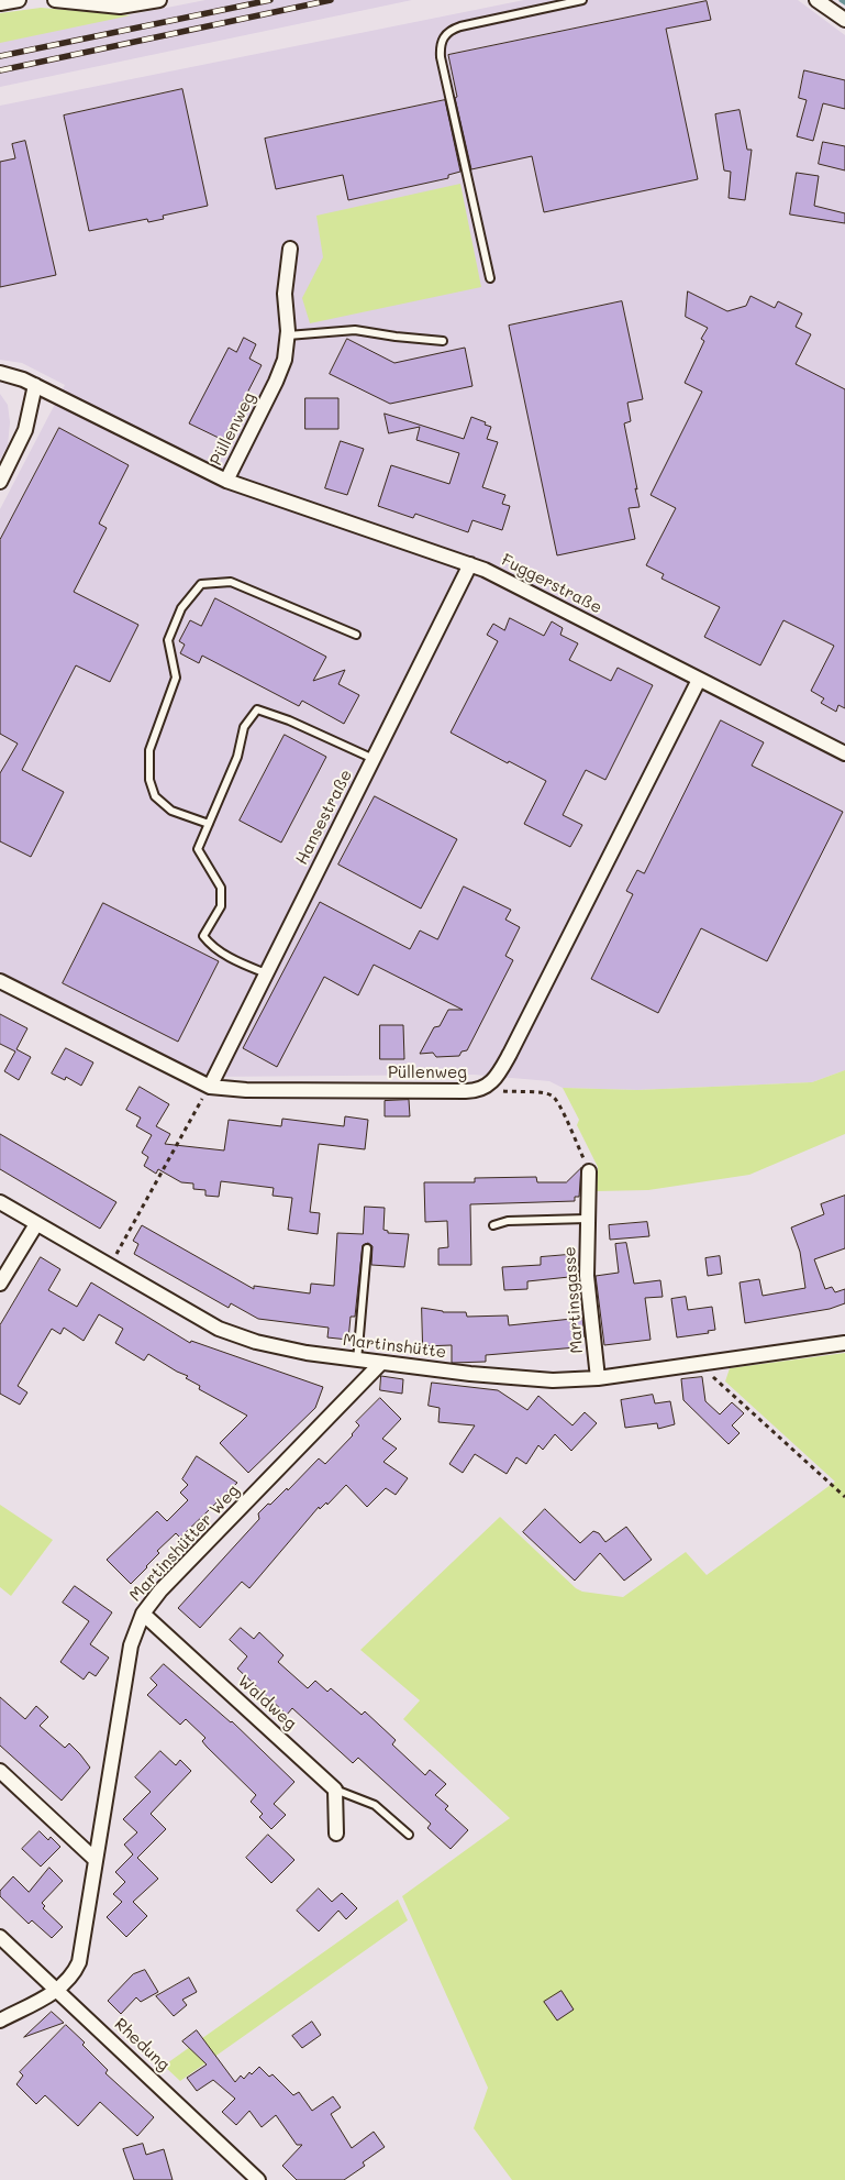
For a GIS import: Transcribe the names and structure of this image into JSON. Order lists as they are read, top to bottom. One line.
{"streets":{"street":["Püllenweg","Fuggerstraße","Hansestraße","Martinsgasse","Martinshütte","Martinshütter Weg","Waldweg","Rhedung"]},"crossings":[["Püllenweg","Fuggerstraße"],["Püllenweg","Hansestraße"],["Fuggerstraße","Hansestraße"],["Martinsgasse","Martinshütte"],["Martinshütte","Martinshütter Weg"],["Martinshütter Weg","Waldweg"],["Martinshütter Weg","Rhedung"]]}
